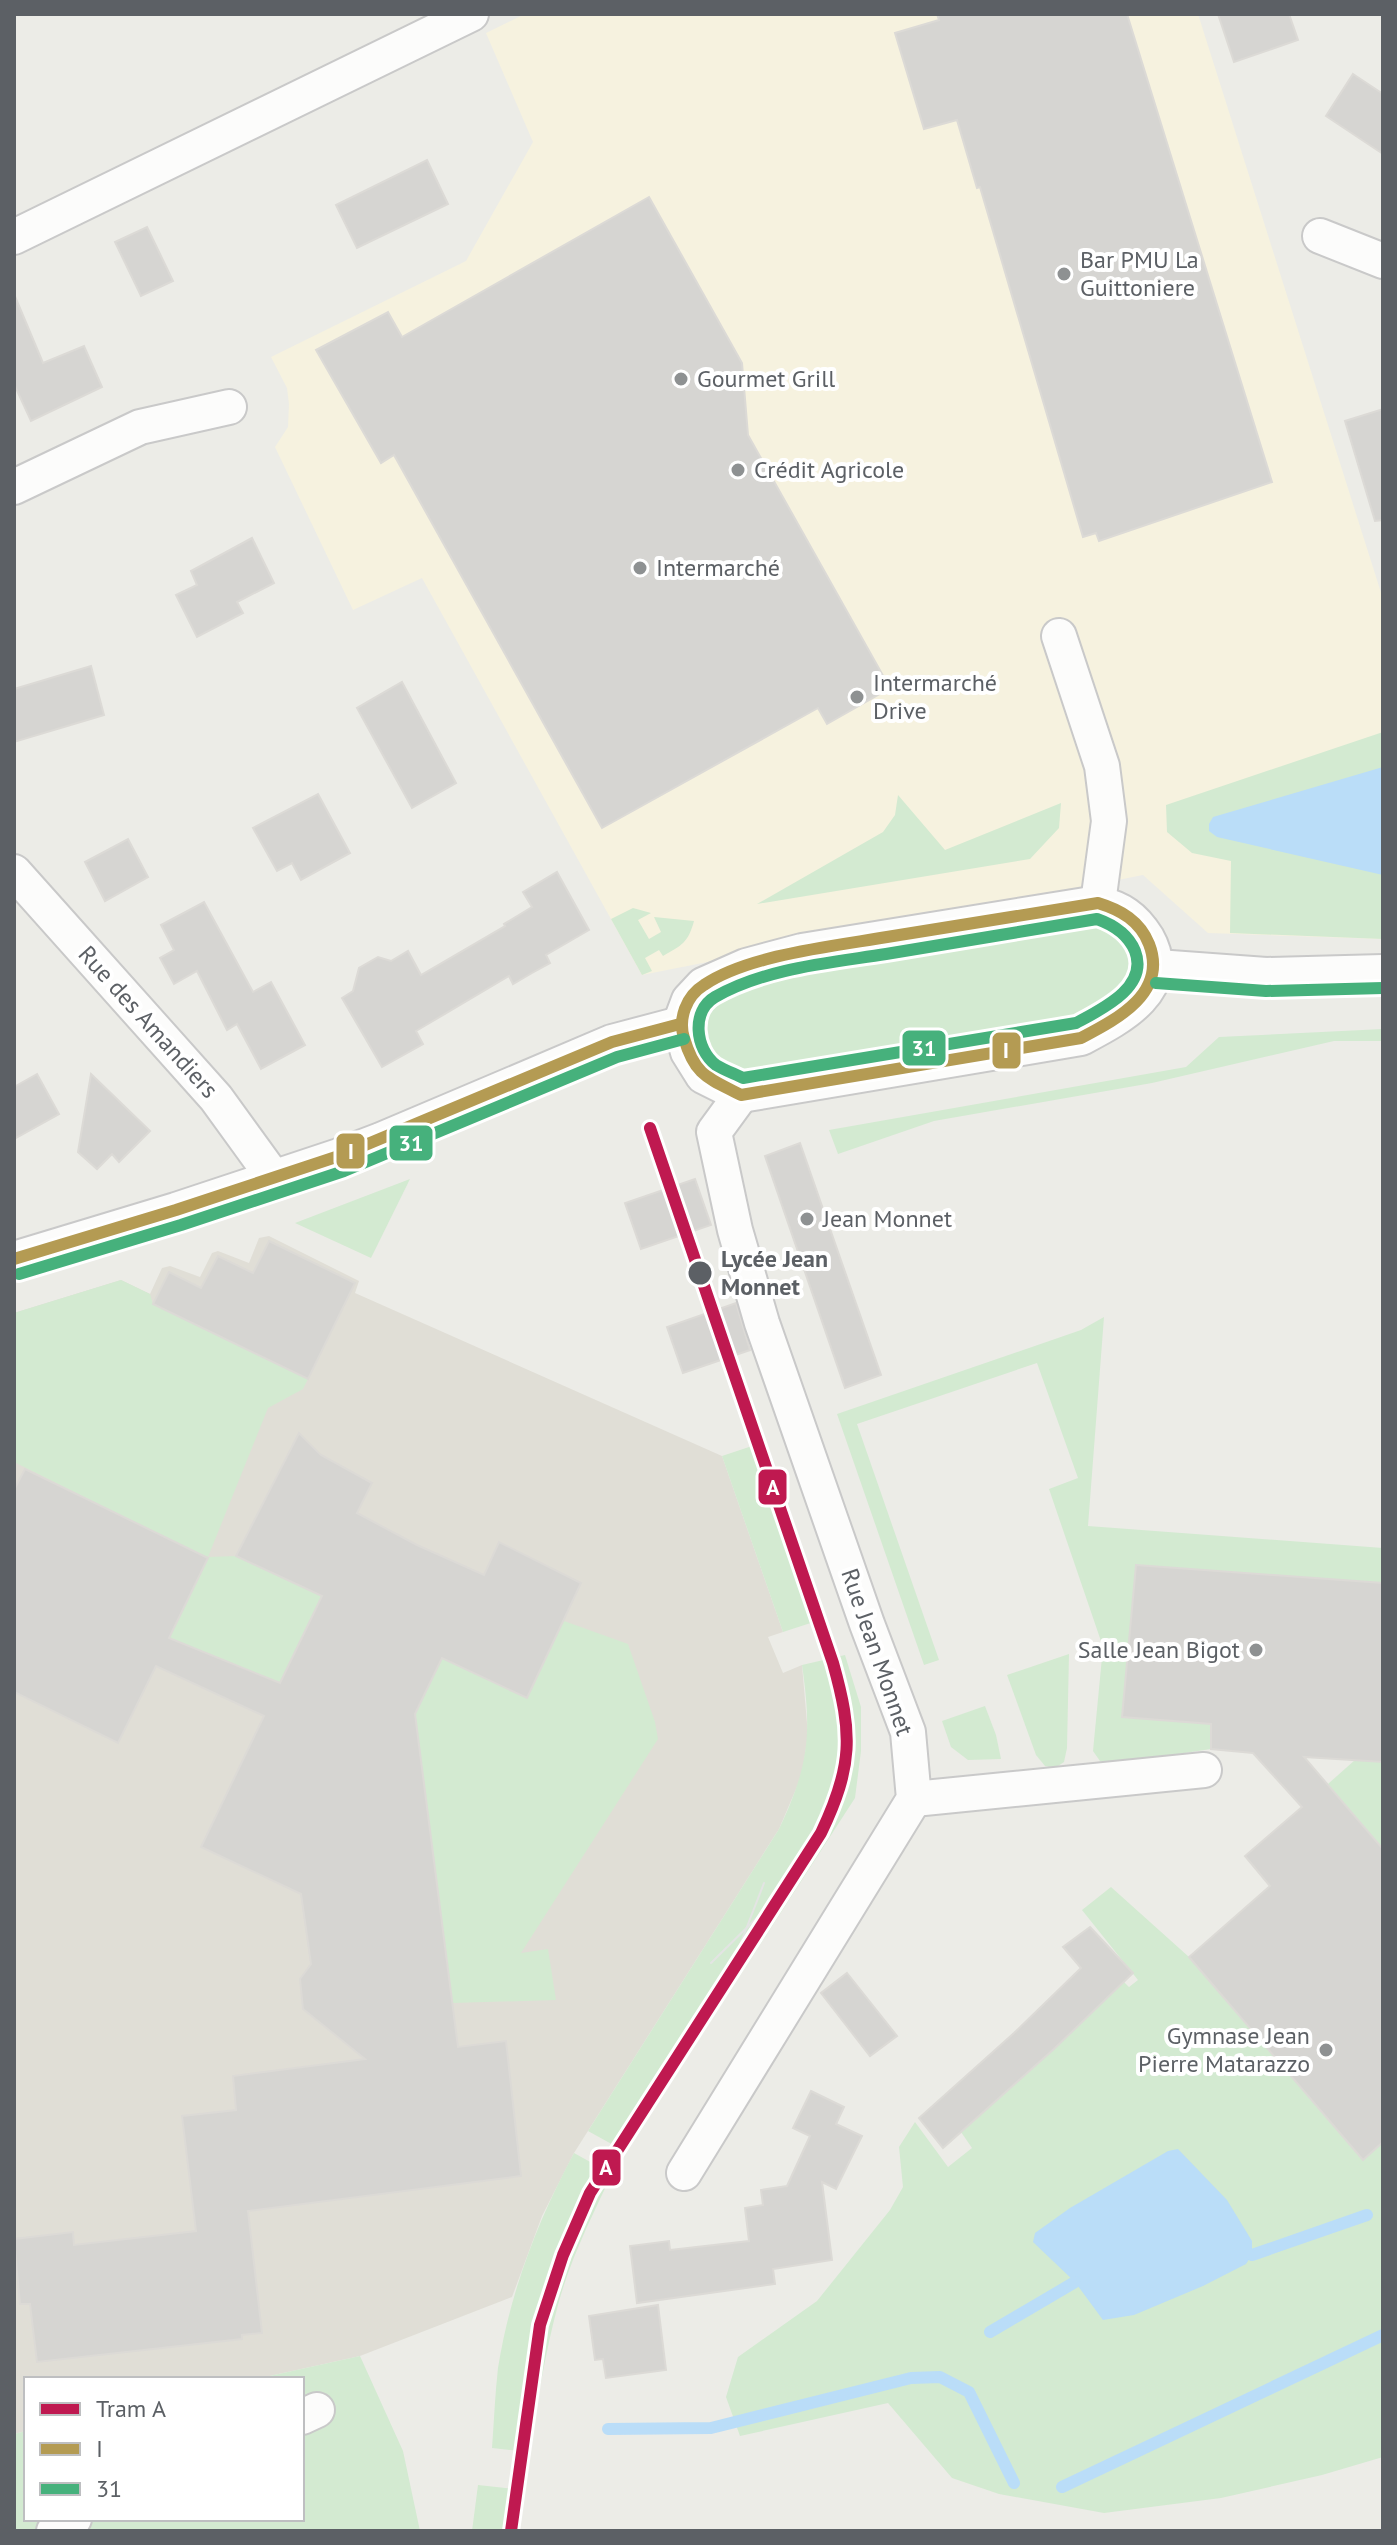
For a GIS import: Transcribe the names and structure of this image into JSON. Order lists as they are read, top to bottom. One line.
{"streets":{"street":["Rue des Amandiers","Rue Jean Monnet"]},"places":["Bar PMU La Guittoniere","Gourmet Grill","Crédit Agricole","Intermarché","Intermarché Drive","Jean Monnet","Lycée Jean Monnet","Salle Jean Bigot","Gymnase Jean Pierre Matarazzo"],"lines":["transit line I","transit line 31","tram line A"],"legend":["Tram A","I","31"]}
